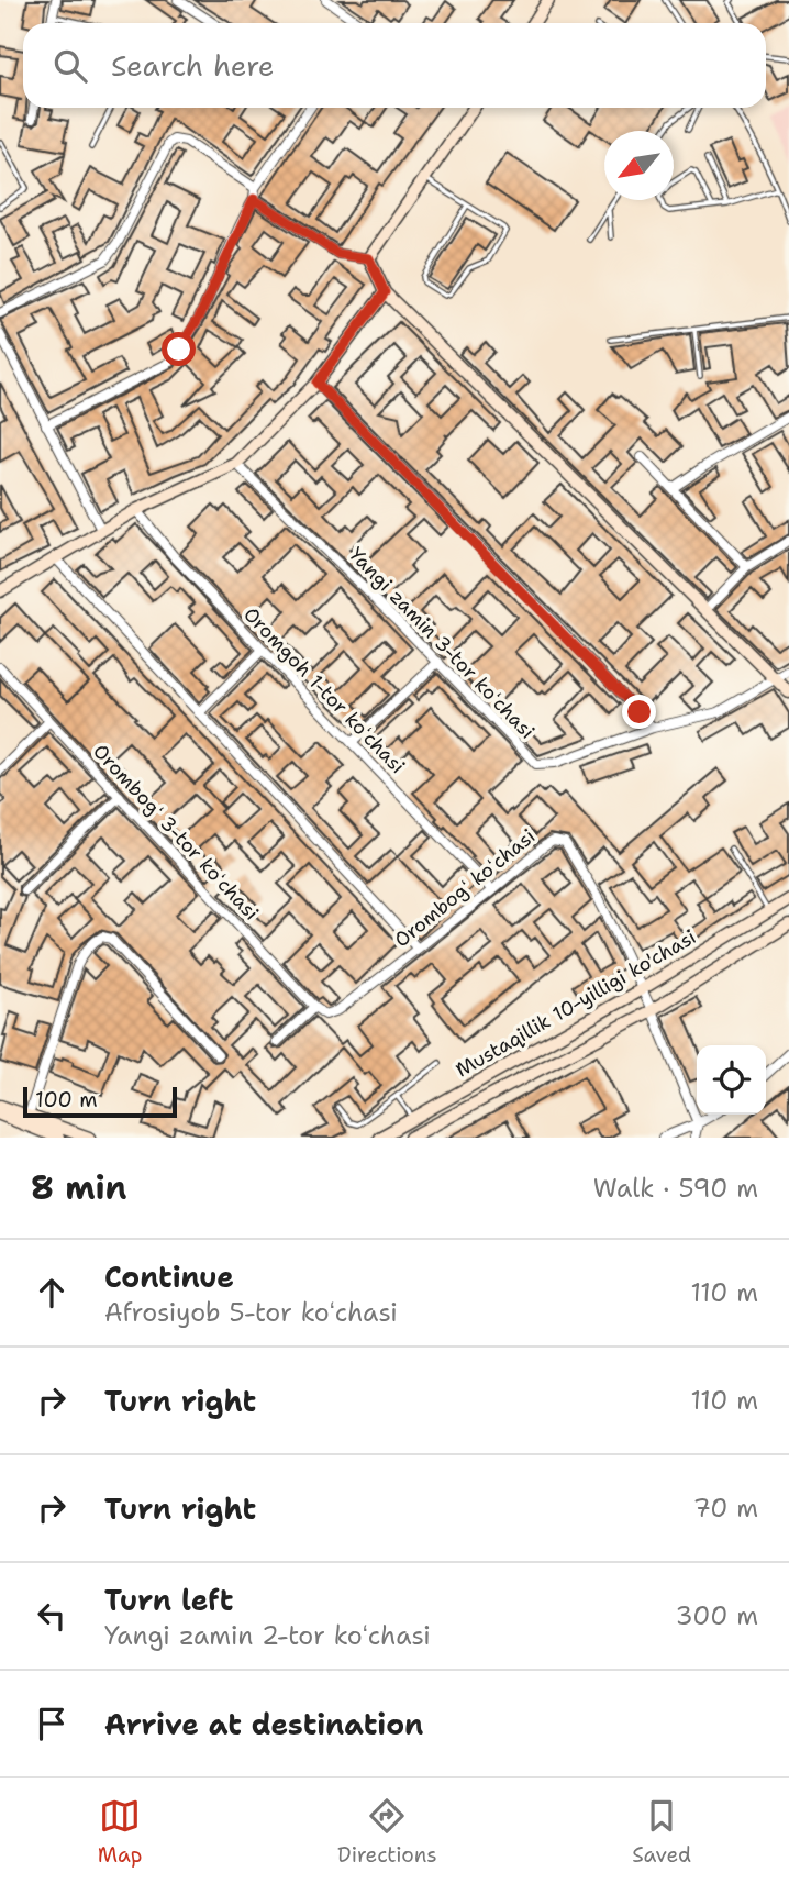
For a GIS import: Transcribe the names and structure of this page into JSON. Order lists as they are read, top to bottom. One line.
{"streets":{"street":["Yangi zamin 3-tor koʻchasi","Oromgoh 1-tor koʻchasi","Orombogʻ 3-tor koʻchasi","Orombogʻ koʻchasi","Mustaqillik 10-yilligi ko'chasi"]},"crossings":[["Oromgoh 1-tor koʻchasi","Orombogʻ koʻchasi"],["Orombogʻ 3-tor koʻchasi","Orombogʻ koʻchasi"],["Orombogʻ koʻchasi","Mustaqillik 10-yilligi ko'chasi"]],"scale_bar":"100 m","north":"bottom left","page":{"search":"Search here","scale":"100 m","heading":["8 min","Walk · 590 m"],"list":[["Continue","Afrosiyob 5-tor koʻchasi","110 m"],["Turn right","110 m"],["Turn right","70 m"],["Turn left","Yangi zamin 2-tor koʻchasi","300 m"],"Arrive at destination"],"nav":["Map","Directions","Saved"]}}
